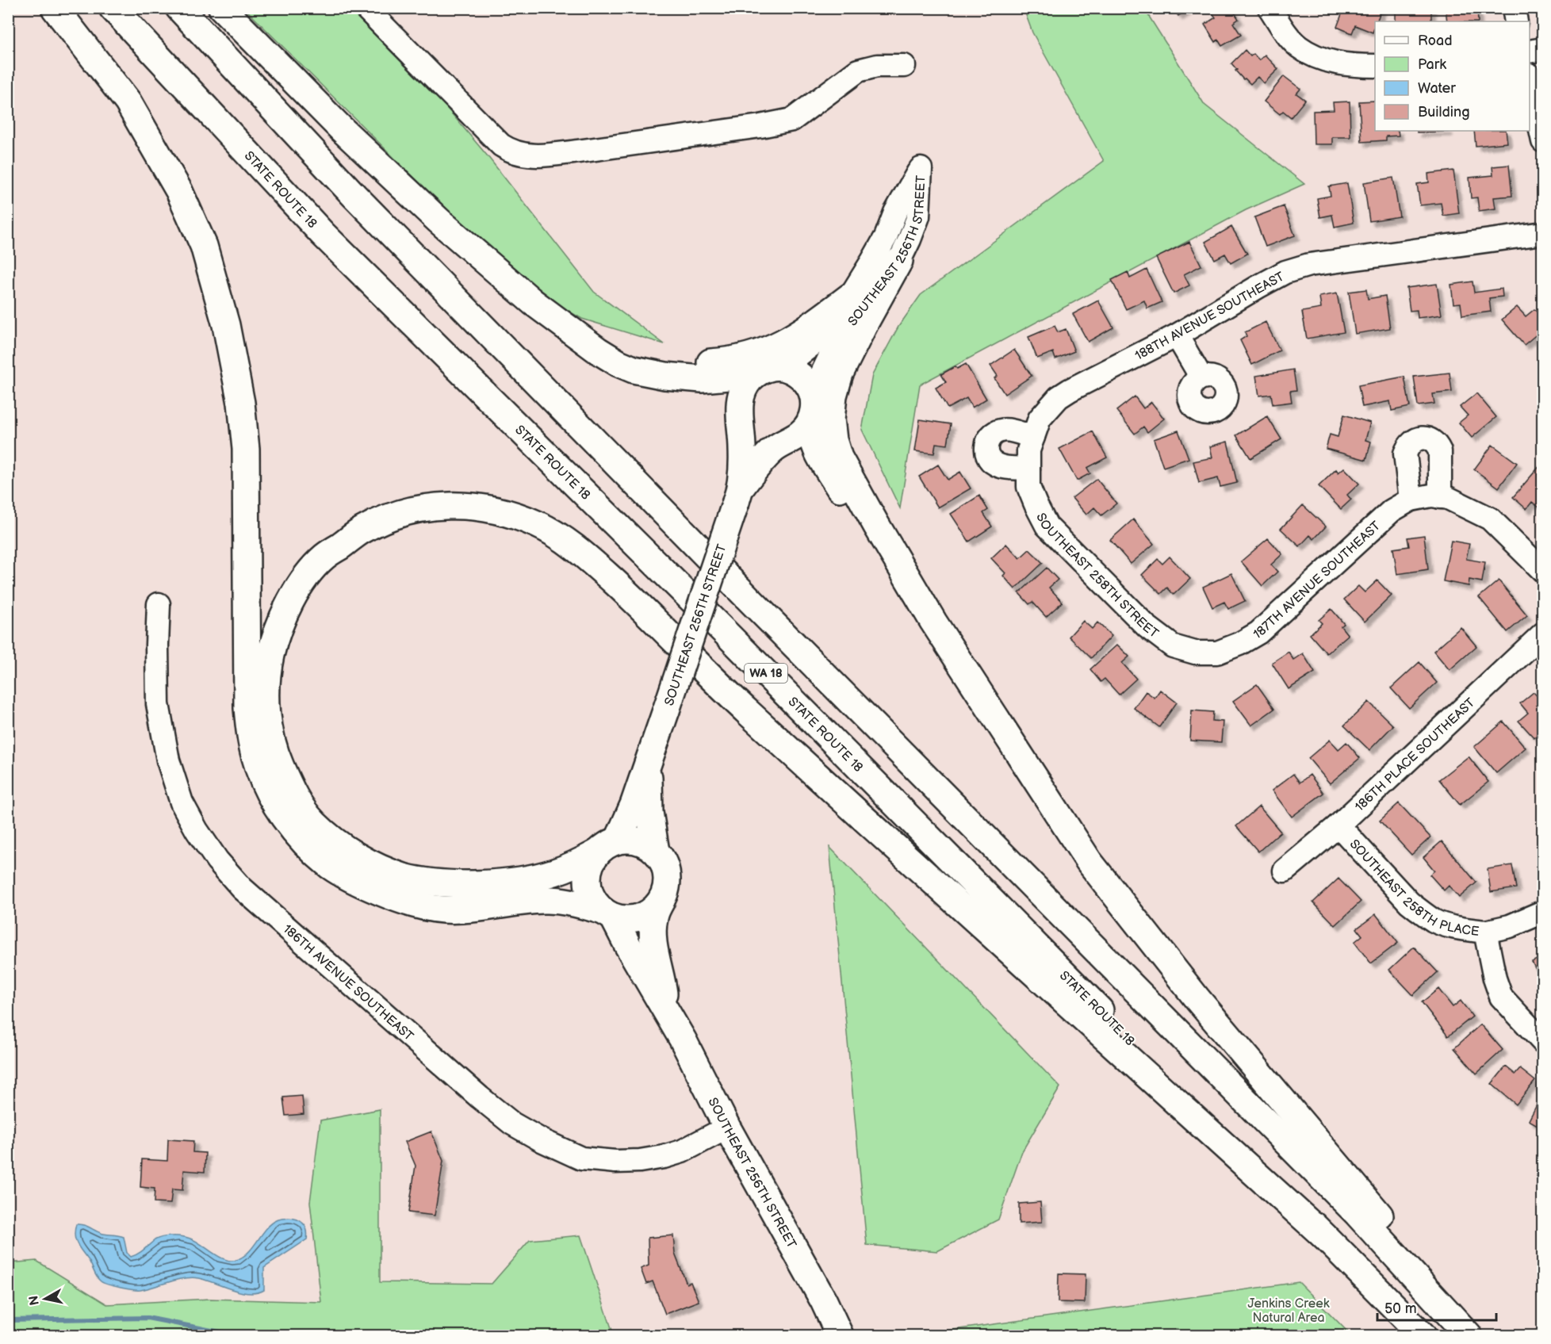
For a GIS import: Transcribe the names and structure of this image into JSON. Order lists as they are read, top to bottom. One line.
{"streets":{"main road":["STATE ROUTE 18","SOUTHEAST 256TH STREET","WA 18"],"street":["188TH AVENUE SOUTHEAST","SOUTHEAST 258TH STREET","187TH AVENUE SOUTHEAST","186TH PLACE SOUTHEAST","SOUTHEAST 258TH PLACE","186TH AVENUE SOUTHEAST"]},"crossings":[["SOUTHEAST 256TH STREET","186TH AVENUE SOUTHEAST"],["188TH AVENUE SOUTHEAST","SOUTHEAST 258TH STREET"],["SOUTHEAST 258TH STREET","187TH AVENUE SOUTHEAST"],["186TH PLACE SOUTHEAST","SOUTHEAST 258TH PLACE"]],"parks":["Jenkins Creek Natural Area"],"legend":["Road","Park","Water","Building"],"scale_bar":"50 m","north":"left"}
